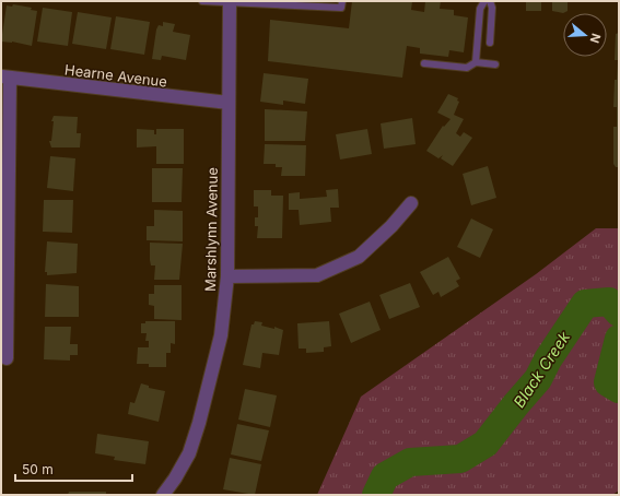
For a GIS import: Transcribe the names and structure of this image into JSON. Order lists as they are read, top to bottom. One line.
{"streets":{"street":["Hearne Avenue","Marshlynn Avenue"]},"crossings":[["Hearne Avenue","Marshlynn Avenue"]],"water":["Black Creek"],"scale_bar":"50 m","north":"right"}
